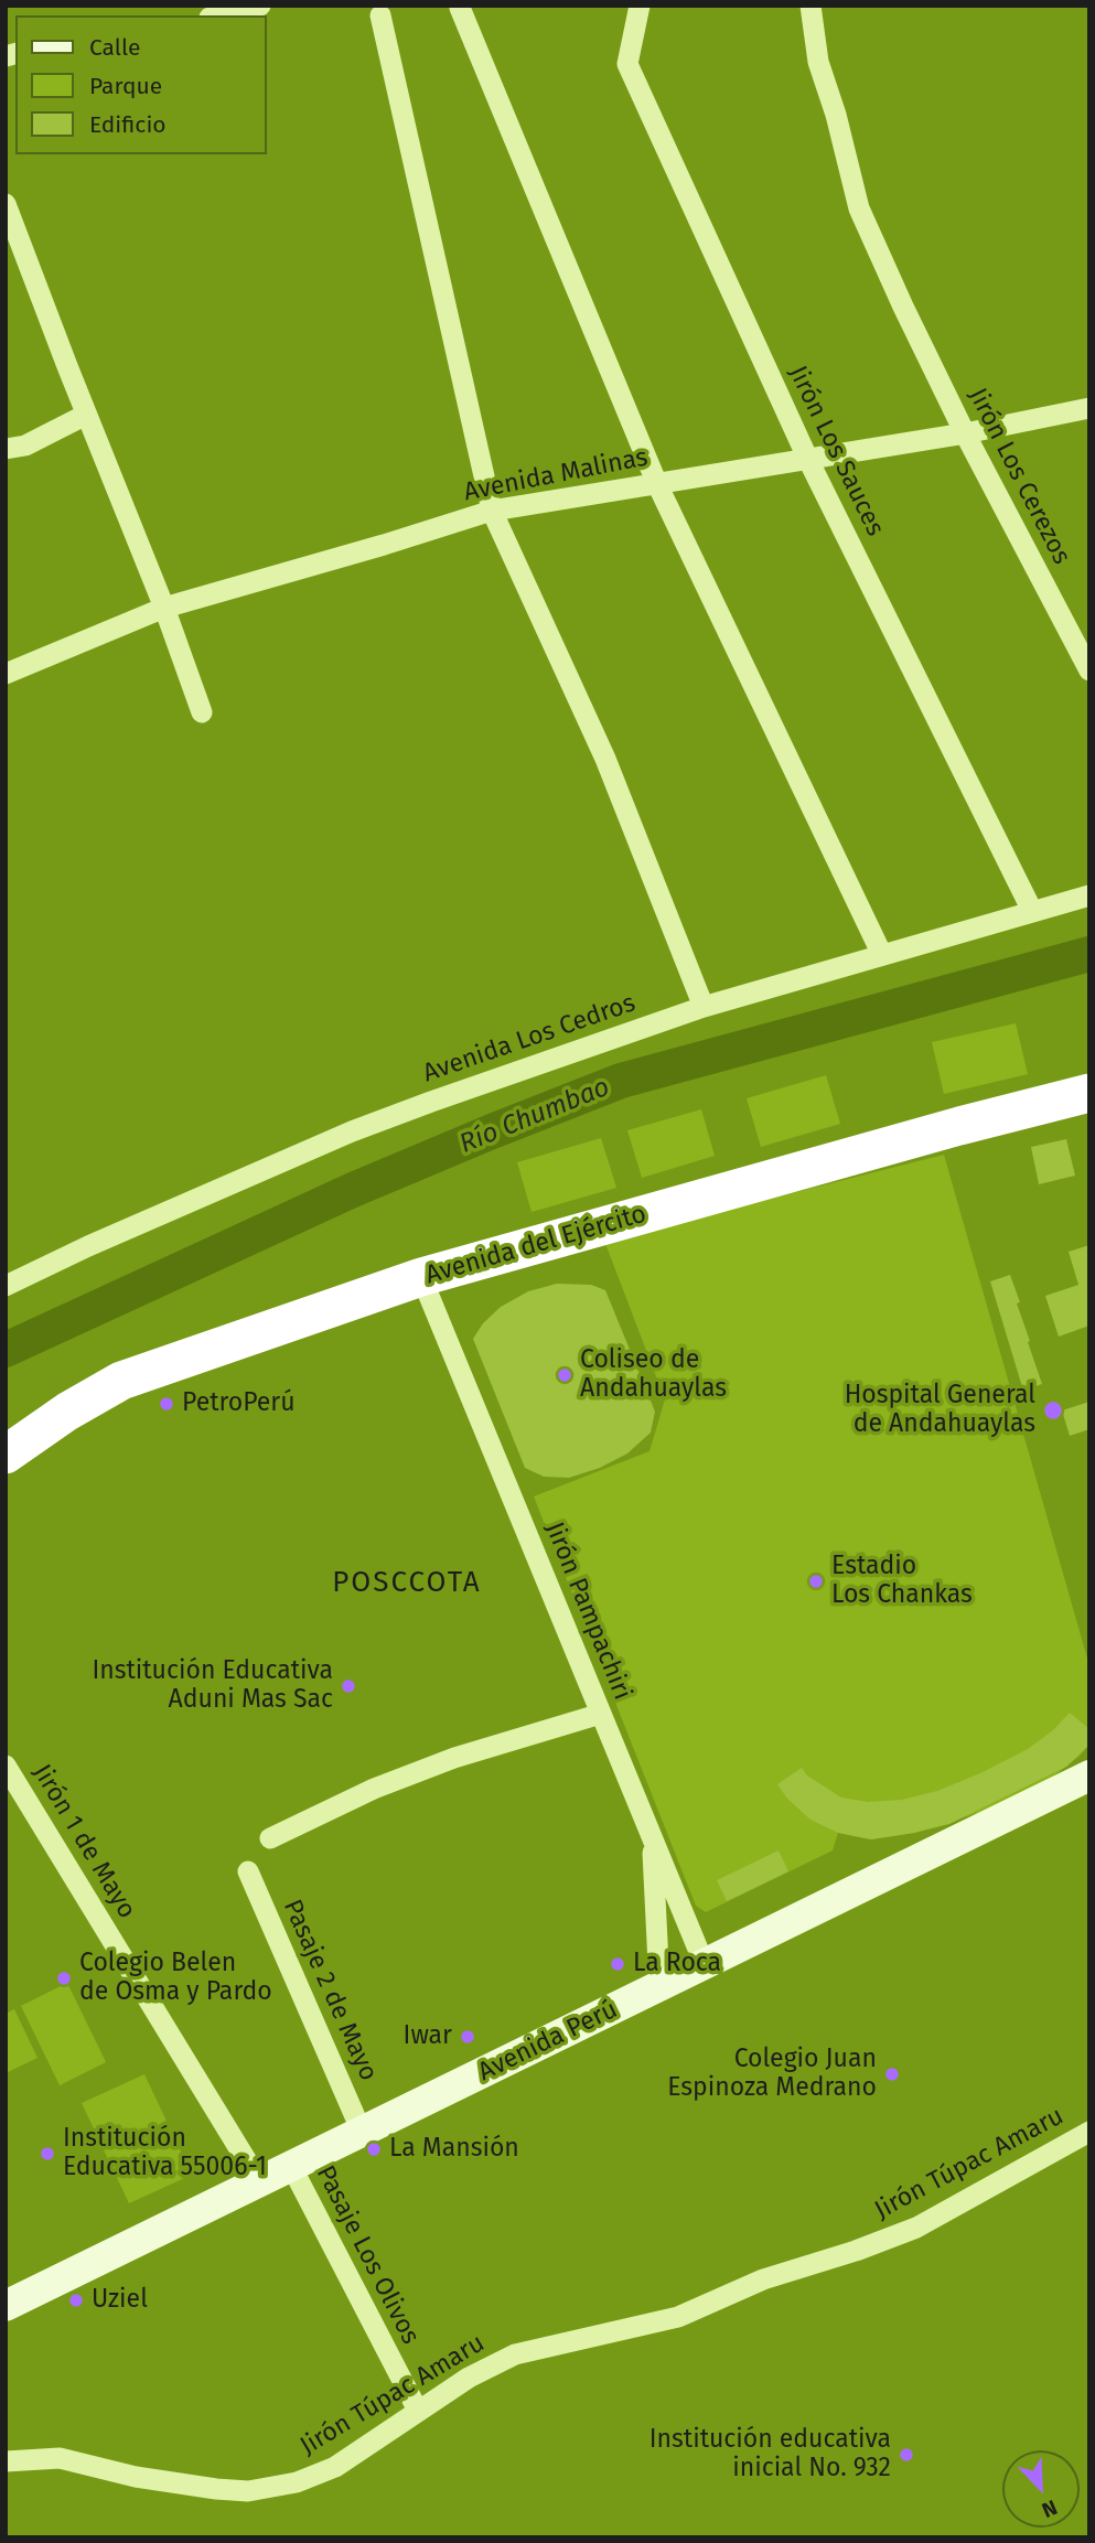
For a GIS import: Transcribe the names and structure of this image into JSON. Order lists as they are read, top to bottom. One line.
{"streets":{"highway":["Avenida del Ejército"],"street":["Jirón Los Sauces","Avenida Malinas","Jirón Los Cerezos","Avenida Los Cedros","Jirón Pampachiri","Jirón 1 de Mayo","Pasaje 2 de Mayo","Avenida Perú","Jirón Túpac Amaru","Pasaje Los Olivos"]},"crossings":[["Jirón Los Sauces","Avenida Malinas"],["Jirón Los Sauces","Avenida Los Cedros"],["Avenida Malinas","Jirón Los Cerezos"],["Avenida del Ejército","Jirón Pampachiri"],["Jirón Pampachiri","Avenida Perú"],["Jirón 1 de Mayo","Avenida Perú"],["Pasaje 2 de Mayo","Avenida Perú"],["Avenida Perú","Pasaje Los Olivos"],["Jirón Túpac Amaru","Pasaje Los Olivos"]],"districts":["POSCCOTA"],"water":["Río Chumbao"],"places":["Coliseo de Andahuaylas","PetroPerú","Hospital General de Andahuaylas","Estadio Los Chankas","Institución Educativa Aduni Mas Sac","La Roca","Colegio Belen de Osma y Pardo","Iwar","Colegio Juan Espinoza Medrano","La Mansión","Institución Educativa 55006-1","Uziel","Institución educativa inicial No. 932"],"legend":["Calle","Parque","Edificio"],"north":"bottom right"}
